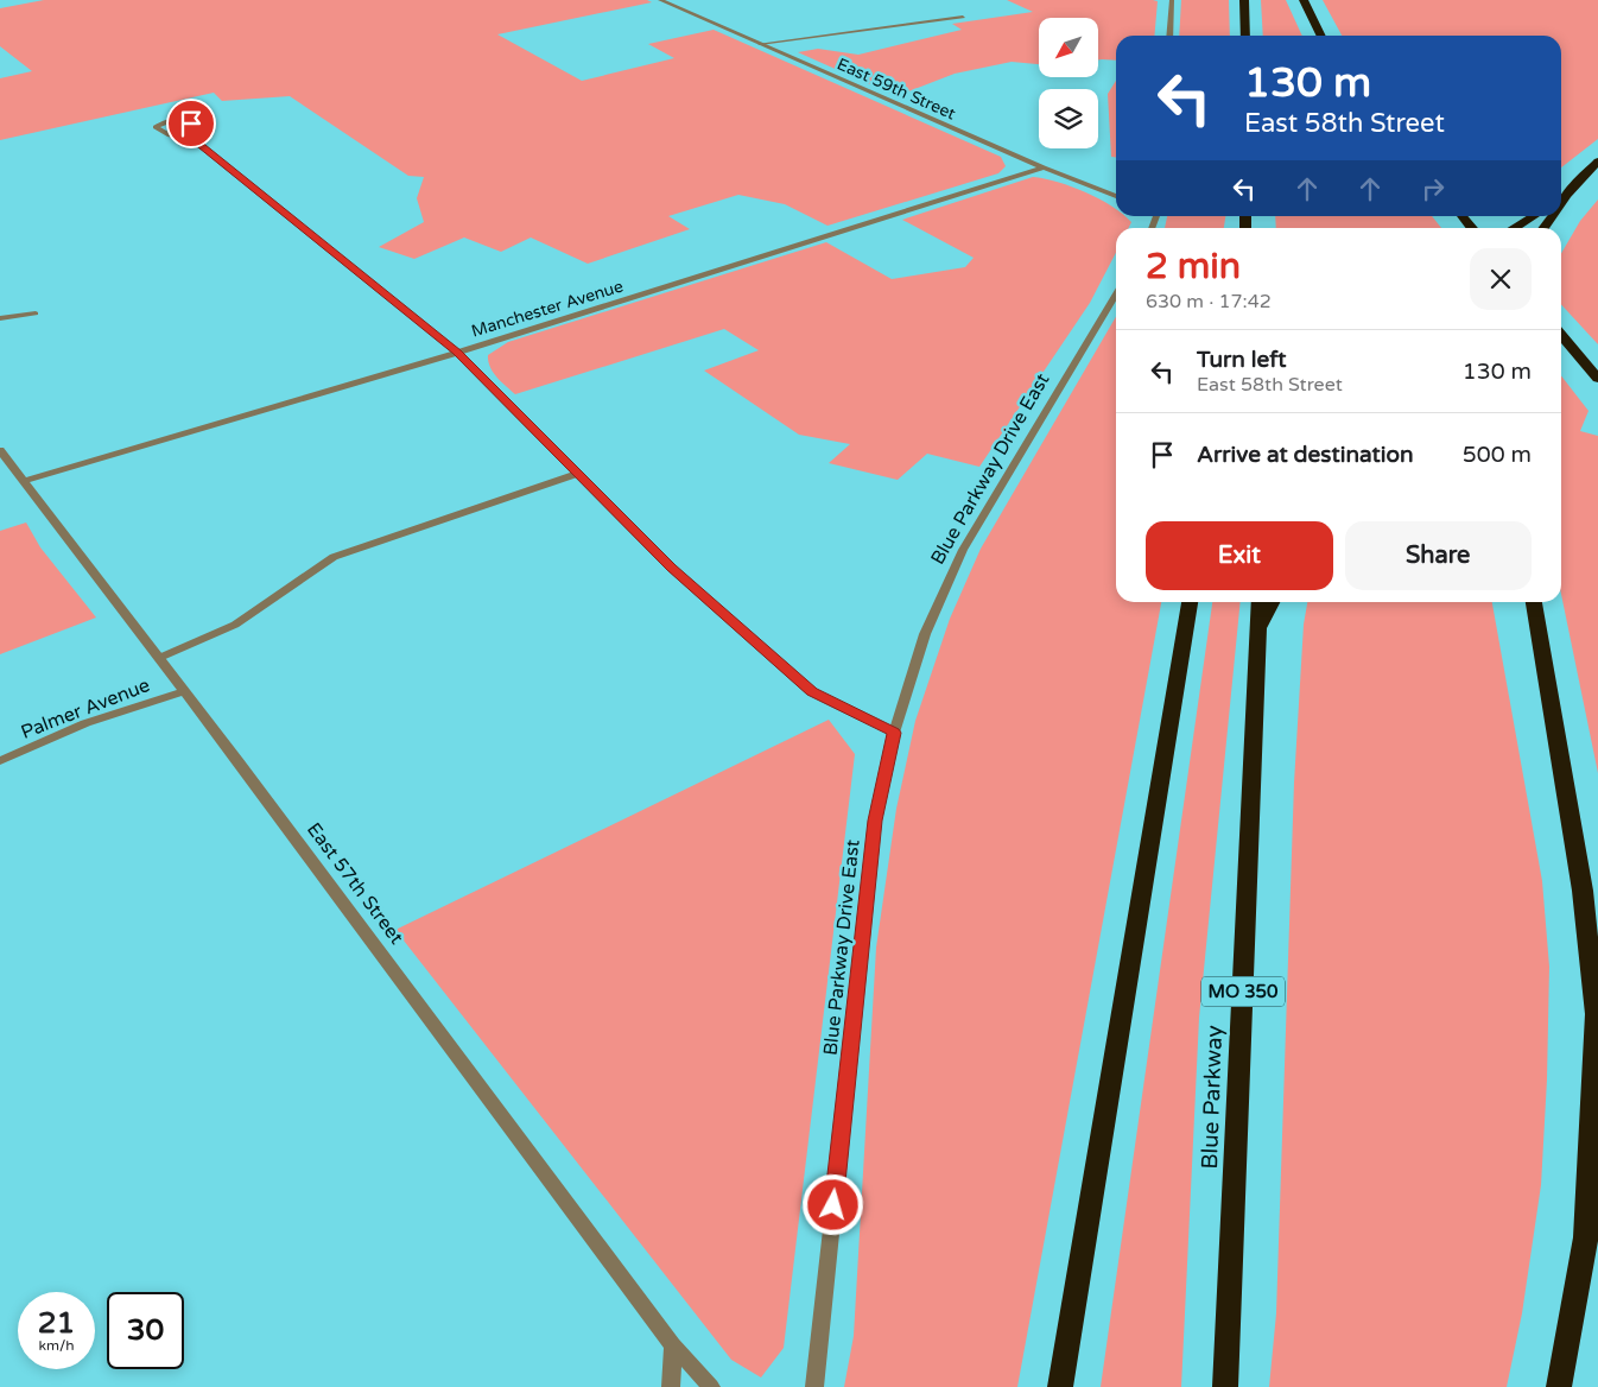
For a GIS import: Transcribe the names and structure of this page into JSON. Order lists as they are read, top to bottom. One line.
{"streets":{"highway":["MO 350","Blue Parkway"],"street":["East 59th Street","Manchester Avenue","Blue Parkway Drive East","Palmer Avenue","East 57th Street"]},"crossings":[["East 59th Street","Manchester Avenue"],["Manchester Avenue","East 57th Street"],["Palmer Avenue","East 57th Street"]],"north":"bottom left","page":{"turn":["130 m","East 58th Street"],"heading":["2 min","630 m · 17:42"],"list":[{"name":"Turn left","note":"East 58th Street","value":"130 m"},{"name":"Arrive at destination","value":"500 m"}],"buttons":["Exit","Share"],"speed":"21 km/h","limit":"30"}}
